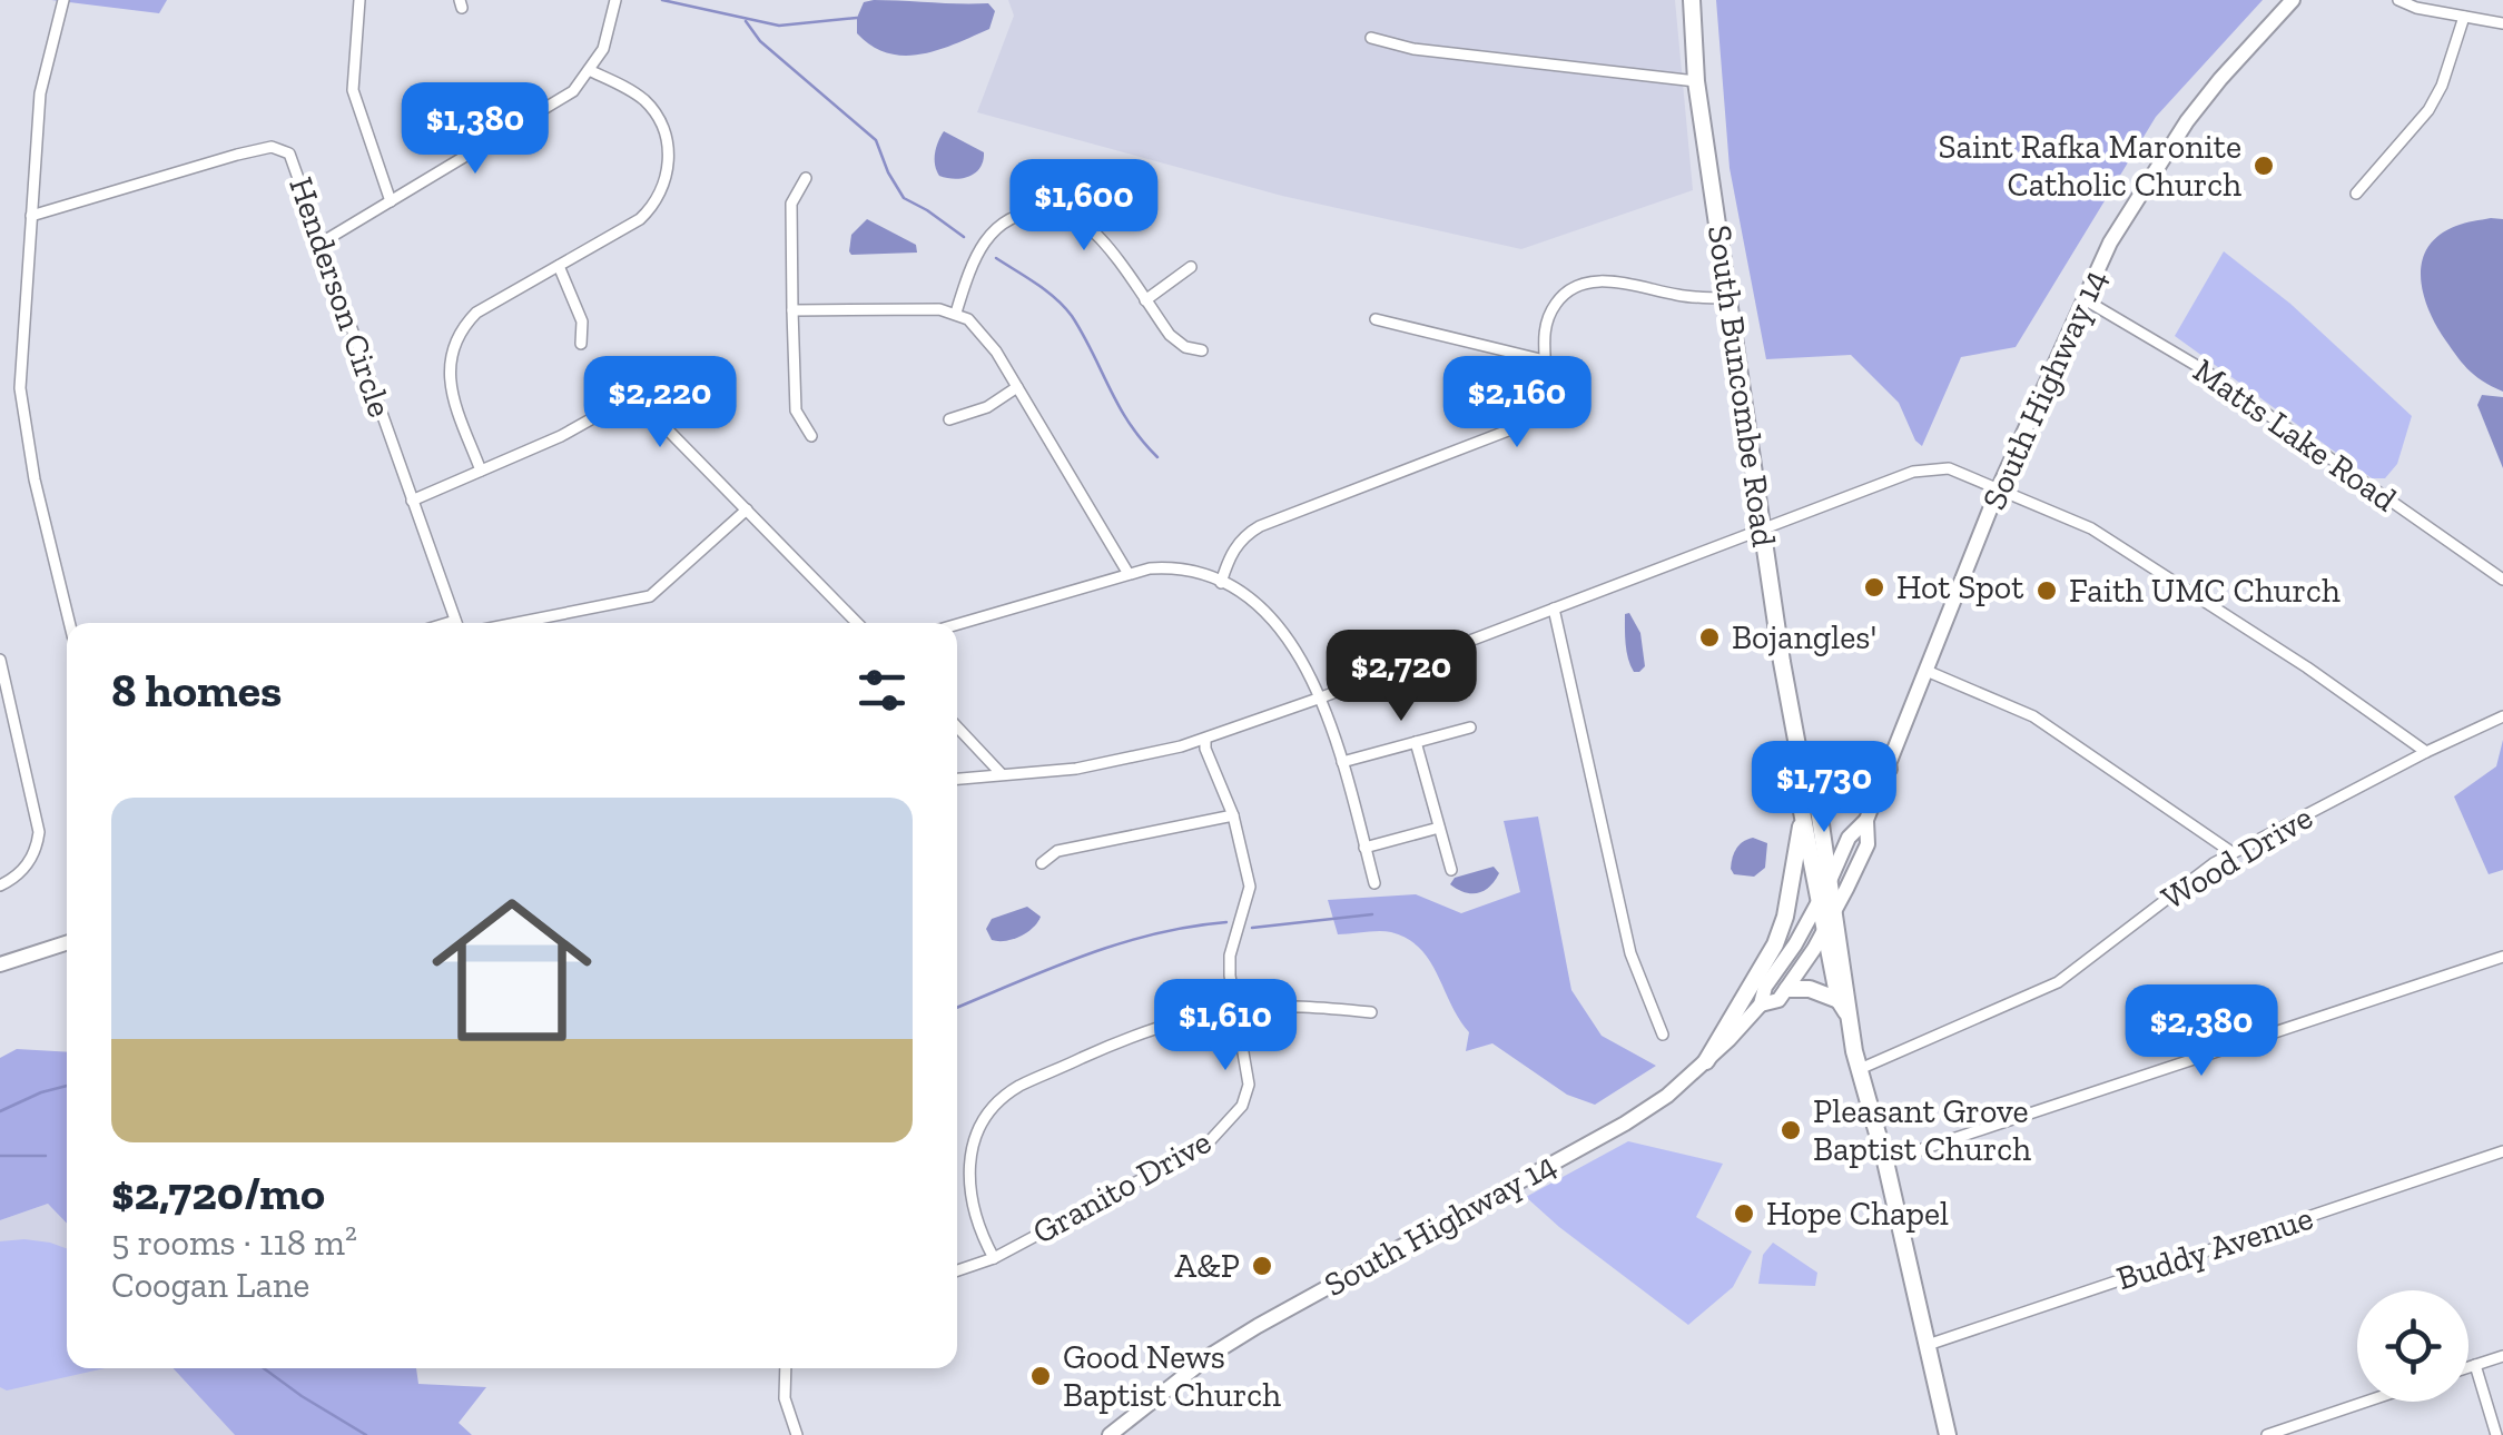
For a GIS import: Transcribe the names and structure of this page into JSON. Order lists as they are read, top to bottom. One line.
{"streets":{"main road":["South Buncombe Road","South Highway 14"],"street":["Henderson Circle","Matts Lake Road","Wood Drive","Granito Drive","Buddy Avenue"]},"crossings":[["South Buncombe Road","South Highway 14"],["South Buncombe Road","Wood Drive"],["South Buncombe Road","Buddy Avenue"],["South Highway 14","Matts Lake Road"]],"places":["Saint Rafka Maronite Catholic Church","Hot Spot","Faith UMC Church","Bojangles'","Pleasant Grove Baptist Church","Hope Chapel","A&P","Good News Baptist Church"],"page":{"price":["$1,380","$1,600","$2,220","$2,160","$2,720","$1,730","$1,610","$2,380"],"heading":"8 homes","list":[{"name":"$2,720/mo","note":"5 rooms · 118 m² · Coogan Lane"}]}}
